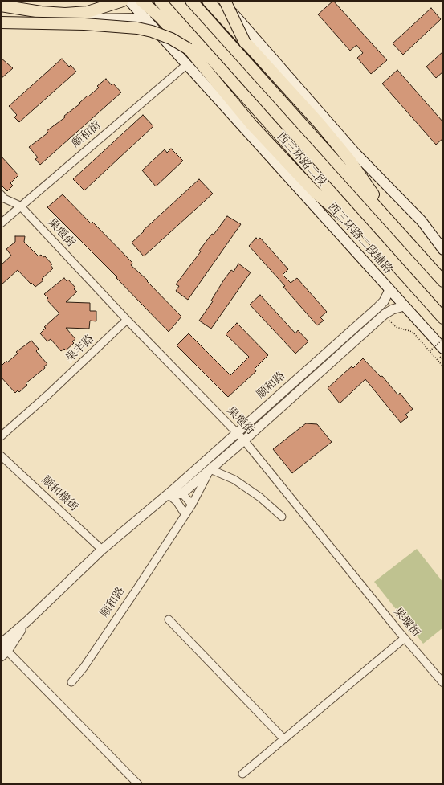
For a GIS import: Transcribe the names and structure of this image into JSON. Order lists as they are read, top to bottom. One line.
{"streets":{"highway":["西三环路二段"],"main road":["西三环路二段辅路"],"street":["顺和街","果堰街","果丰路","顺和路","顺和横街"]},"crossings":[["顺和街","果堰街"],["顺和街","西三环路二段辅路"],["果堰街","果丰路"],["果堰街","顺和路"],["西三环路二段辅路","顺和路"],["顺和路","顺和横街"]]}
